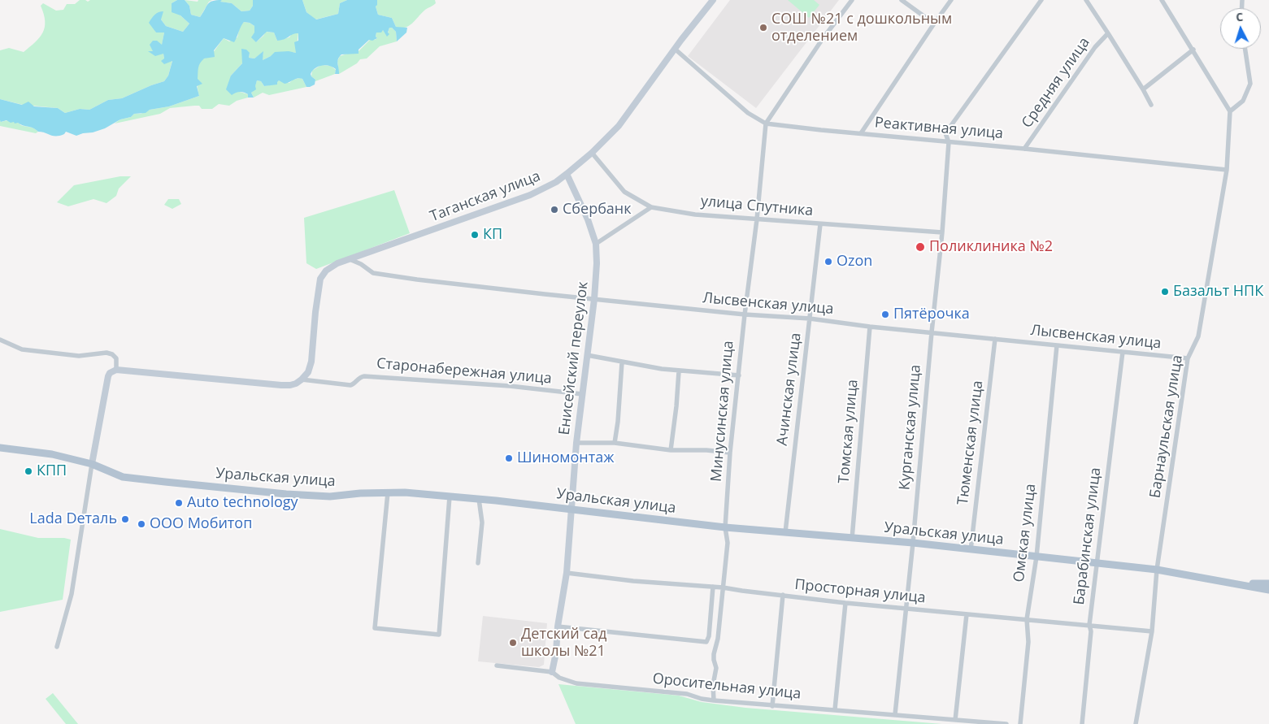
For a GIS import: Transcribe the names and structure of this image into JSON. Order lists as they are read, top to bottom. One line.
{"streets":{"main road":["Таганская улица","Енисейский переулок","Старонабережная улица","Уральская улица"],"street":["Средняя улица","Реактивная улица","улица Спутника","Лысвенская улица","Ачинская улица","Минусинская улица","Барнаульская улица","Курганская улица","Томская улица","Тюменская улица","Омская улица","Барабинская улица","Просторная улица","Оросительная улица"]},"crossings":[["Средняя улица","Реактивная улица"],["Реактивная улица","Таганская улица"],["Реактивная улица","Минусинская улица"],["Реактивная улица","Барнаульская улица"],["Реактивная улица","Курганская улица"],["Таганская улица","улица Спутника"],["Таганская улица","Лысвенская улица"],["Таганская улица","Енисейский переулок"],["Таганская улица","Старонабережная улица"],["улица Спутника","Ачинская улица"],["улица Спутника","Минусинская улица"],["улица Спутника","Курганская улица"],["Лысвенская улица","Енисейский переулок"],["Лысвенская улица","Ачинская улица"],["Лысвенская улица","Минусинская улица"],["Лысвенская улица","Барнаульская улица"],["Лысвенская улица","Курганская улица"],["Лысвенская улица","Томская улица"],["Лысвенская улица","Тюменская улица"],["Лысвенская улица","Омская улица"],["Лысвенская улица","Барабинская улица"],["Енисейский переулок","Старонабережная улица"],["Енисейский переулок","Уральская улица"],["Енисейский переулок","Просторная улица"],["Енисейский переулок","Оросительная улица"],["Ачинская улица","Уральская улица"],["Минусинская улица","Уральская улица"],["Минусинская улица","Просторная улица"],["Минусинская улица","Оросительная улица"],["Барнаульская улица","Уральская улица"],["Барнаульская улица","Просторная улица"],["Курганская улица","Уральская улица"],["Курганская улица","Просторная улица"],["Курганская улица","Оросительная улица"],["Томская улица","Уральская улица"],["Тюменская улица","Уральская улица"],["Уральская улица","Омская улица"],["Уральская улица","Барабинская улица"],["Омская улица","Просторная улица"],["Барабинская улица","Просторная улица"]],"places":["СОШ №21 с дошкольным отделением","Сбербанк","КП","Поликлиника №2","Ozon","Базальт НПК","Пятёрочка","Шиномонтаж","КПП","Auto technology","Lada Dеталь","ООО Мобитоп","Детский сад школы №21"],"north":"top"}
